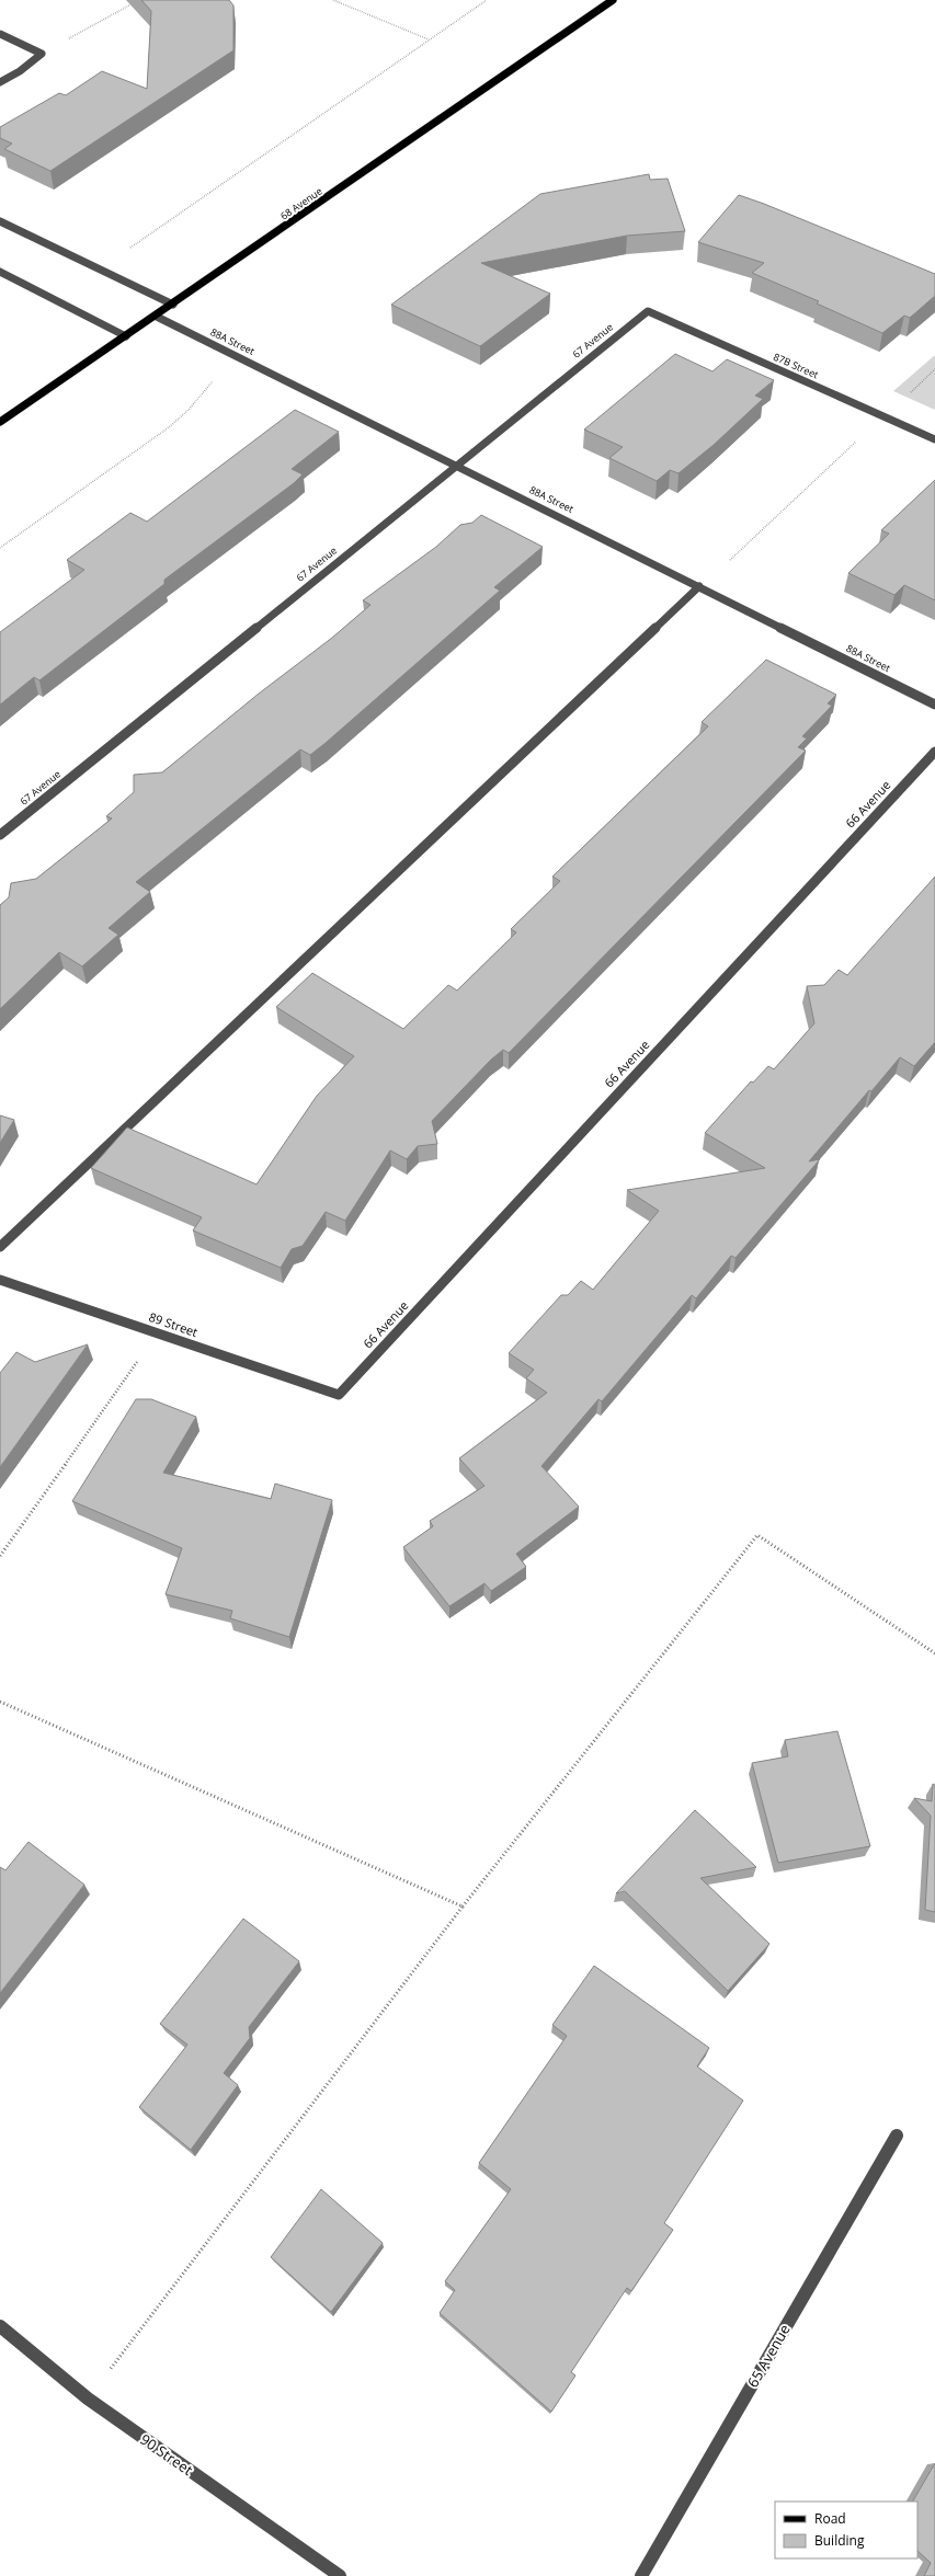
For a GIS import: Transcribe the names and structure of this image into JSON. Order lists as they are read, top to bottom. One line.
{"streets":{"main road":["68 Avenue"],"street":["67 Avenue","88A Street","87B Street","66 Avenue","89 Street","65 Avenue","90 Street"]},"crossings":[["68 Avenue","88A Street"],["67 Avenue","88A Street"],["67 Avenue","87B Street"],["66 Avenue","89 Street"]],"legend":["Road","Building"]}
